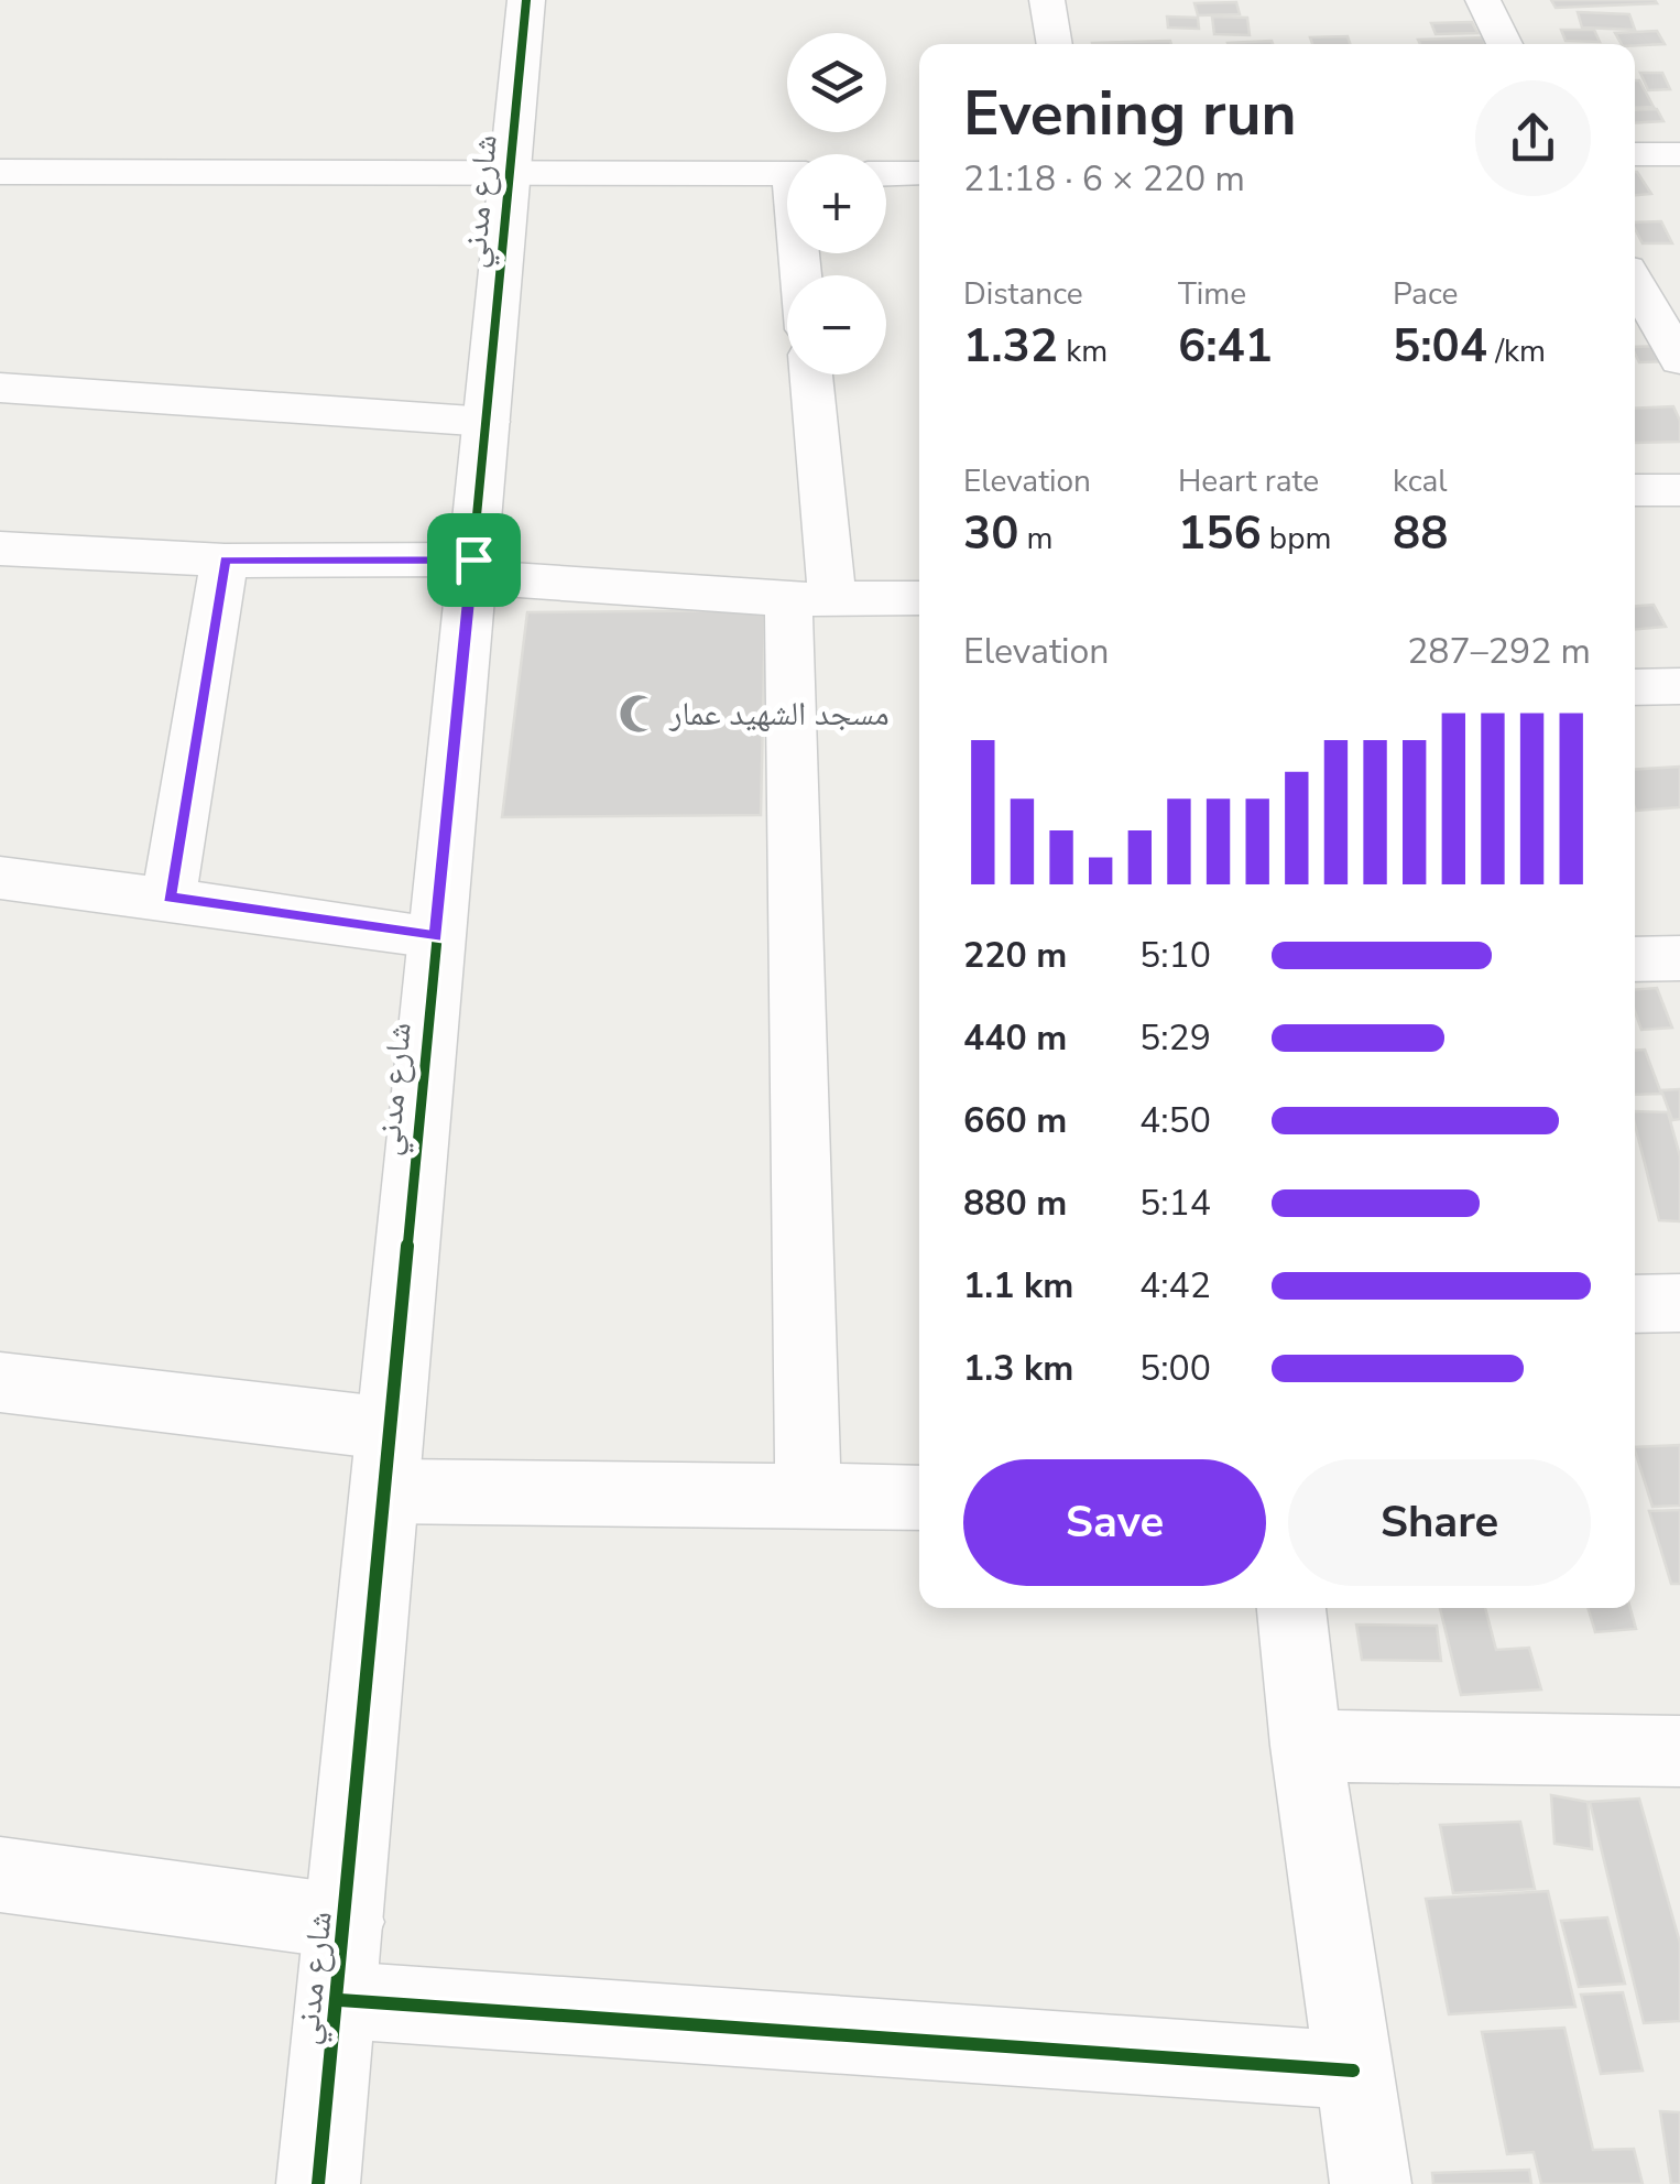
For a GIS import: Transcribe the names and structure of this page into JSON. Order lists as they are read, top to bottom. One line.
{"streets":{"street":["شارع مدني"]},"places":{"mosque":["مسجد الشهيد عمار"]},"page":{"map_buttons":["+","−"],"heading":["Evening run","21:18 · 6 × 220 m"],"stats":[["Distance","1.32 km"],["Time","6:41"],["Pace","5:04 /km"],["Elevation","30 m"],["Heart rate","156 bpm"],["kcal","88"]],"chart":["Elevation","287–292 m"],"list":[{"name":"220 m","note":"5:10"},{"name":"440 m","note":"5:29"},{"name":"660 m","note":"4:50"},{"name":"880 m","note":"5:14"},{"name":"1.1 km","note":"4:42"},{"name":"1.3 km","note":"5:00"}],"buttons":["Save","Share"]}}
